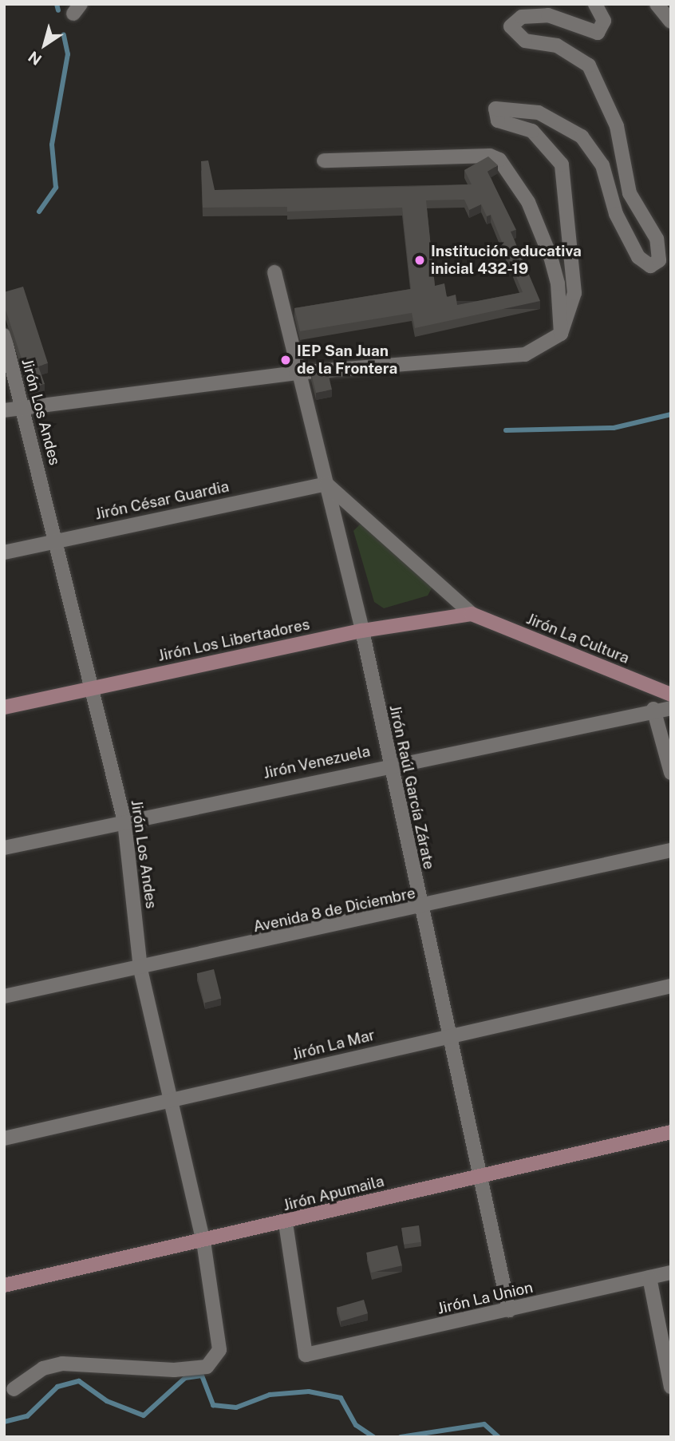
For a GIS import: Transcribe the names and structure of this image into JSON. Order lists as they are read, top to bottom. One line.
{"streets":{"street":["Jirón Los Andes","Jirón César Guardia","Jirón La Cultura","Jirón Los Libertadores","Jirón Venezuela","Jirón Raúl García Zárate","Avenida 8 de Diciembre","Jirón La Mar","Jirón Apumaila","Jirón La Union"]},"crossings":[["Jirón Los Andes","Jirón César Guardia"],["Jirón Los Andes","Jirón Los Libertadores"],["Jirón Los Andes","Jirón Venezuela"],["Jirón Los Andes","Avenida 8 de Diciembre"],["Jirón Los Andes","Jirón La Mar"],["Jirón Los Andes","Jirón Apumaila"],["Jirón César Guardia","Jirón Raúl García Zárate"],["Jirón La Cultura","Jirón Los Libertadores"],["Jirón Los Libertadores","Jirón Raúl García Zárate"],["Jirón Venezuela","Jirón Raúl García Zárate"],["Jirón Raúl García Zárate","Avenida 8 de Diciembre"],["Jirón Raúl García Zárate","Jirón La Mar"],["Jirón Raúl García Zárate","Jirón Apumaila"],["Jirón Raúl García Zárate","Jirón La Union"],["Jirón Apumaila","Jirón La Union"]],"places":["Institución educativa inicial 432-19","IEP San Juan de la Frontera"],"north":"bottom left"}
